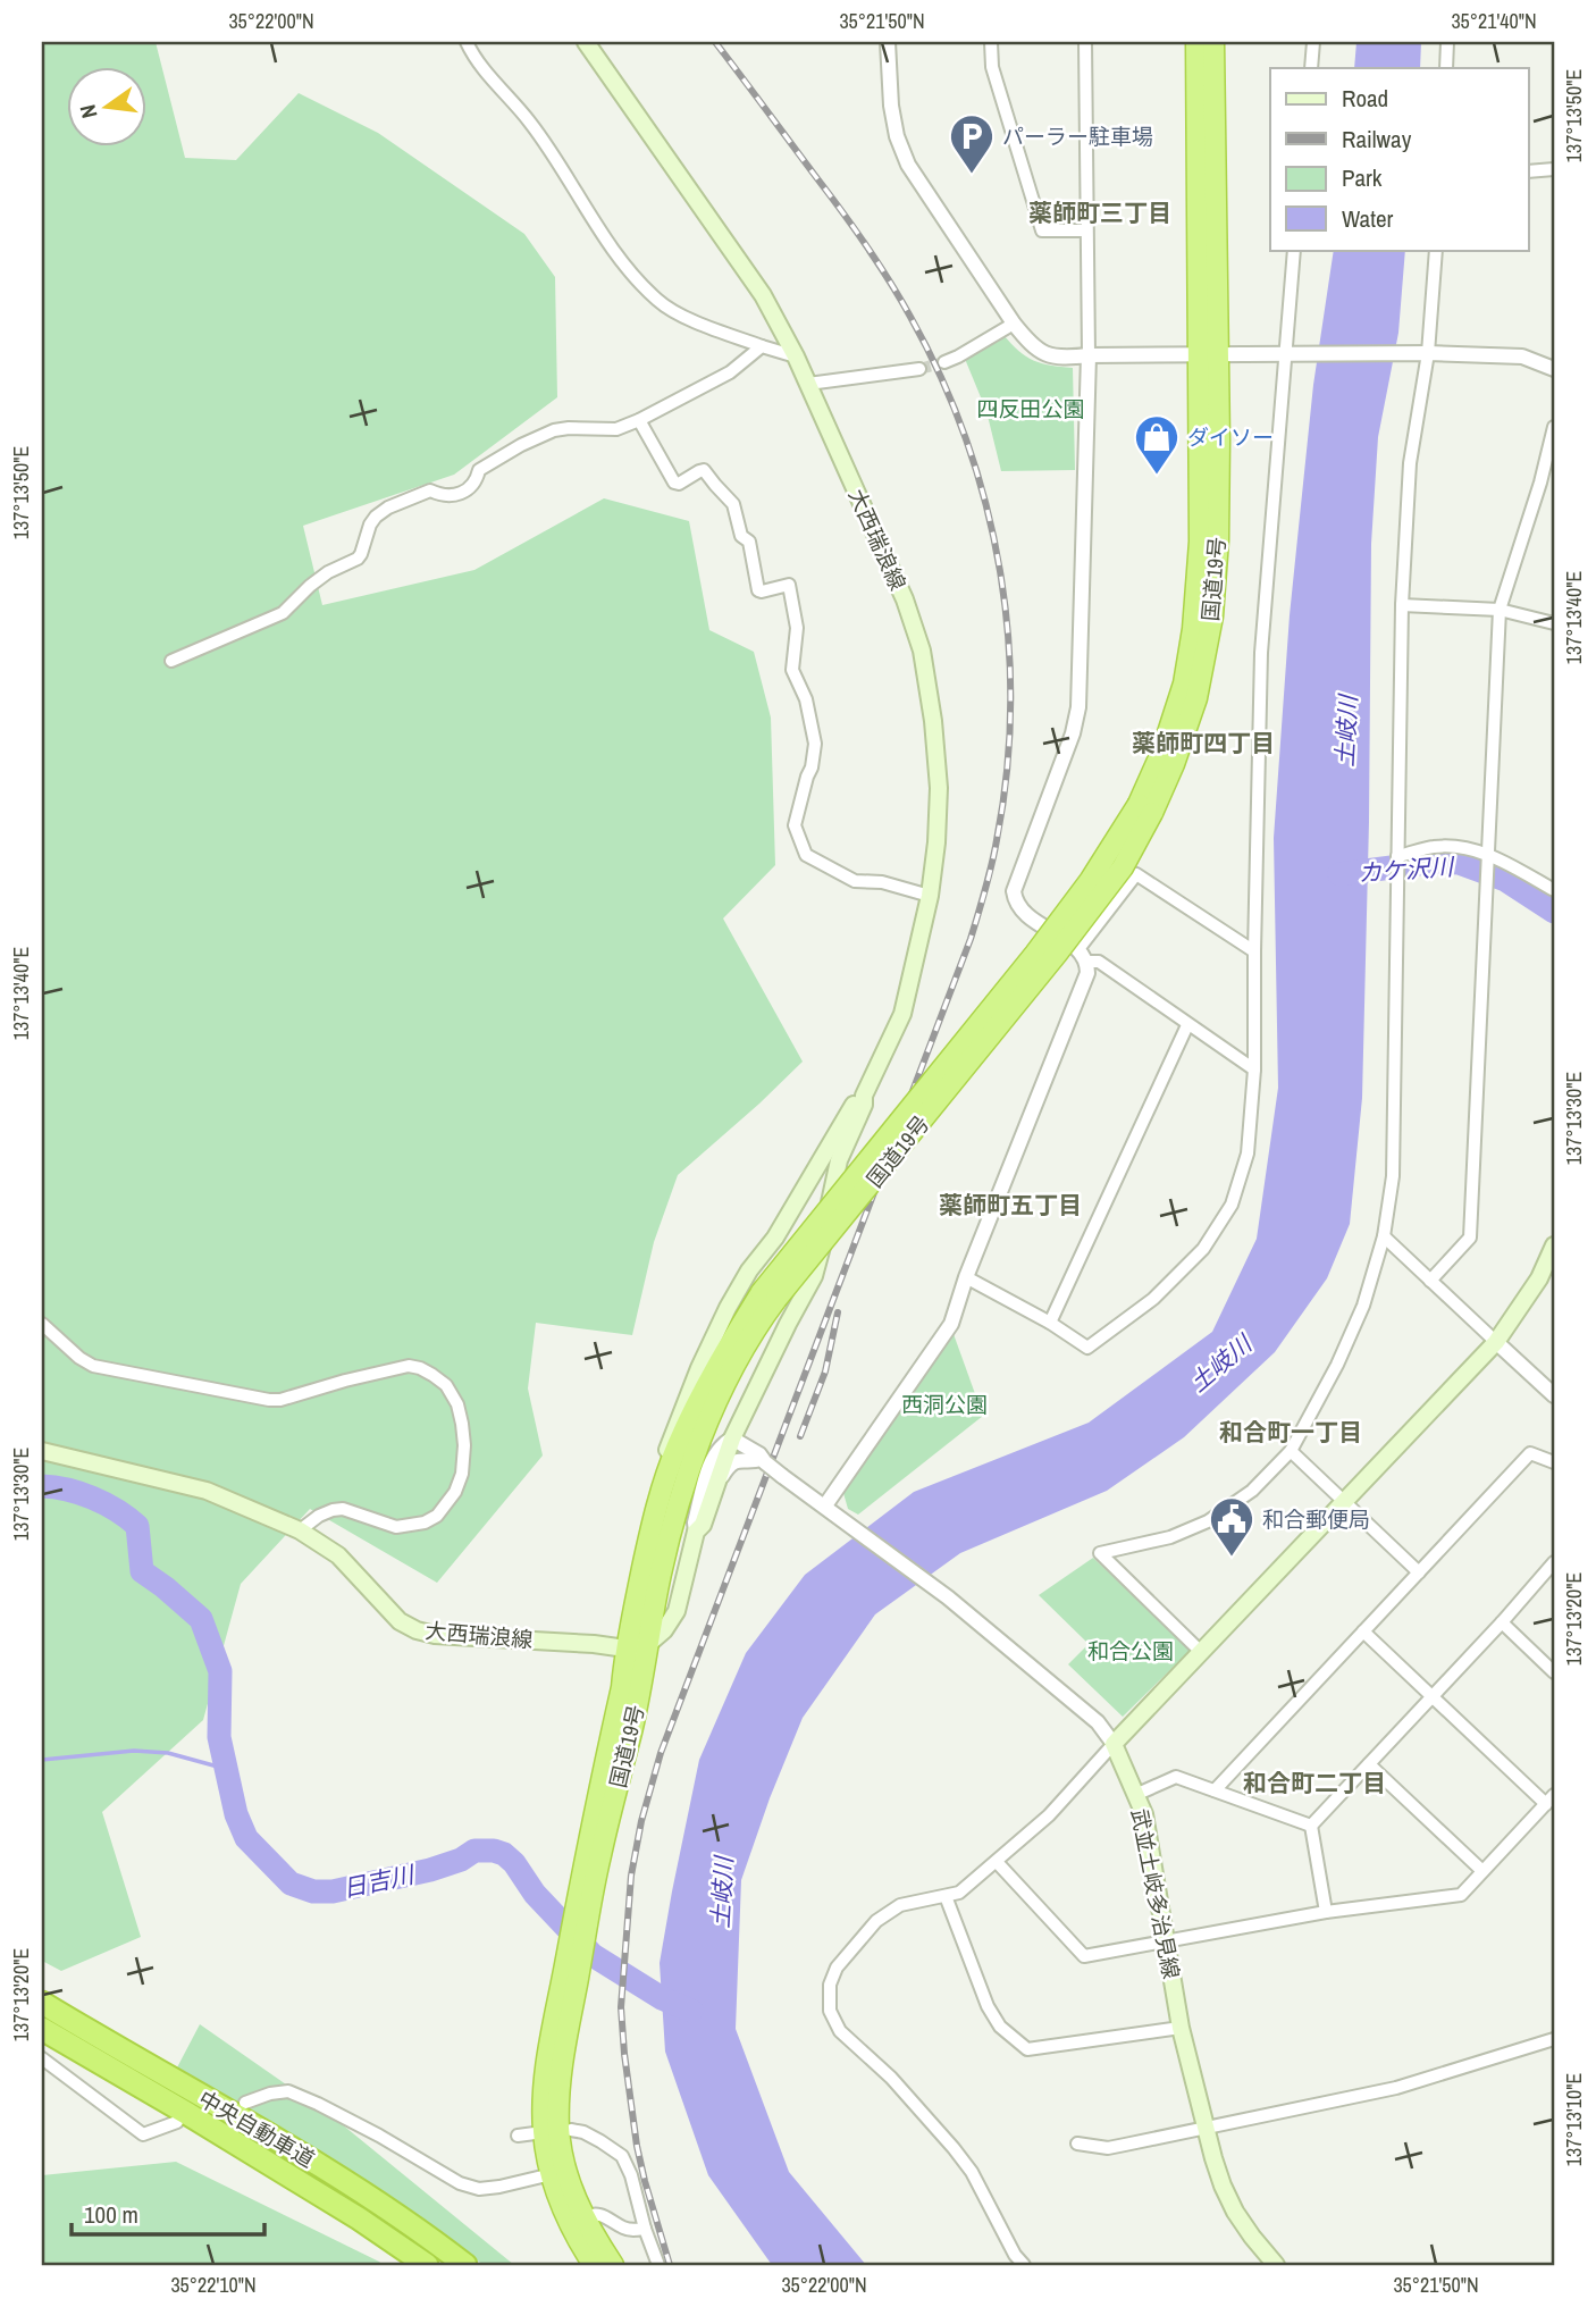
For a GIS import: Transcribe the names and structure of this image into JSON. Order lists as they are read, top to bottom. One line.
{"streets":{"highway":["国道19号","中央自動車道"],"main road":["大西瑞浪線","武並土岐多治見線"]},"crossings":[["大西瑞浪線","国道19号"]],"districts":["薬師町三丁目","薬師町四丁目","薬師町五丁目","和合町一丁目","和合町二丁目"],"water":["土岐川","カケ沢川","日吉川"],"parks":["四反田公園","西洞公園","和合公園"],"places":{"parking":["パーラー駐車場"],"shop":["ダイソー"],"public building":["和合郵便局"]},"legend":["Road","Railway","Park","Water"],"scale_bar":"100 m","north":"left","coordinates":["35°22'00\"N","35°21'50\"N","35°21'40\"N","137°13'50\"E","137°13'40\"E","137°13'30\"E","137°13'20\"E","137°13'10\"E","35°22'10\"N"]}
